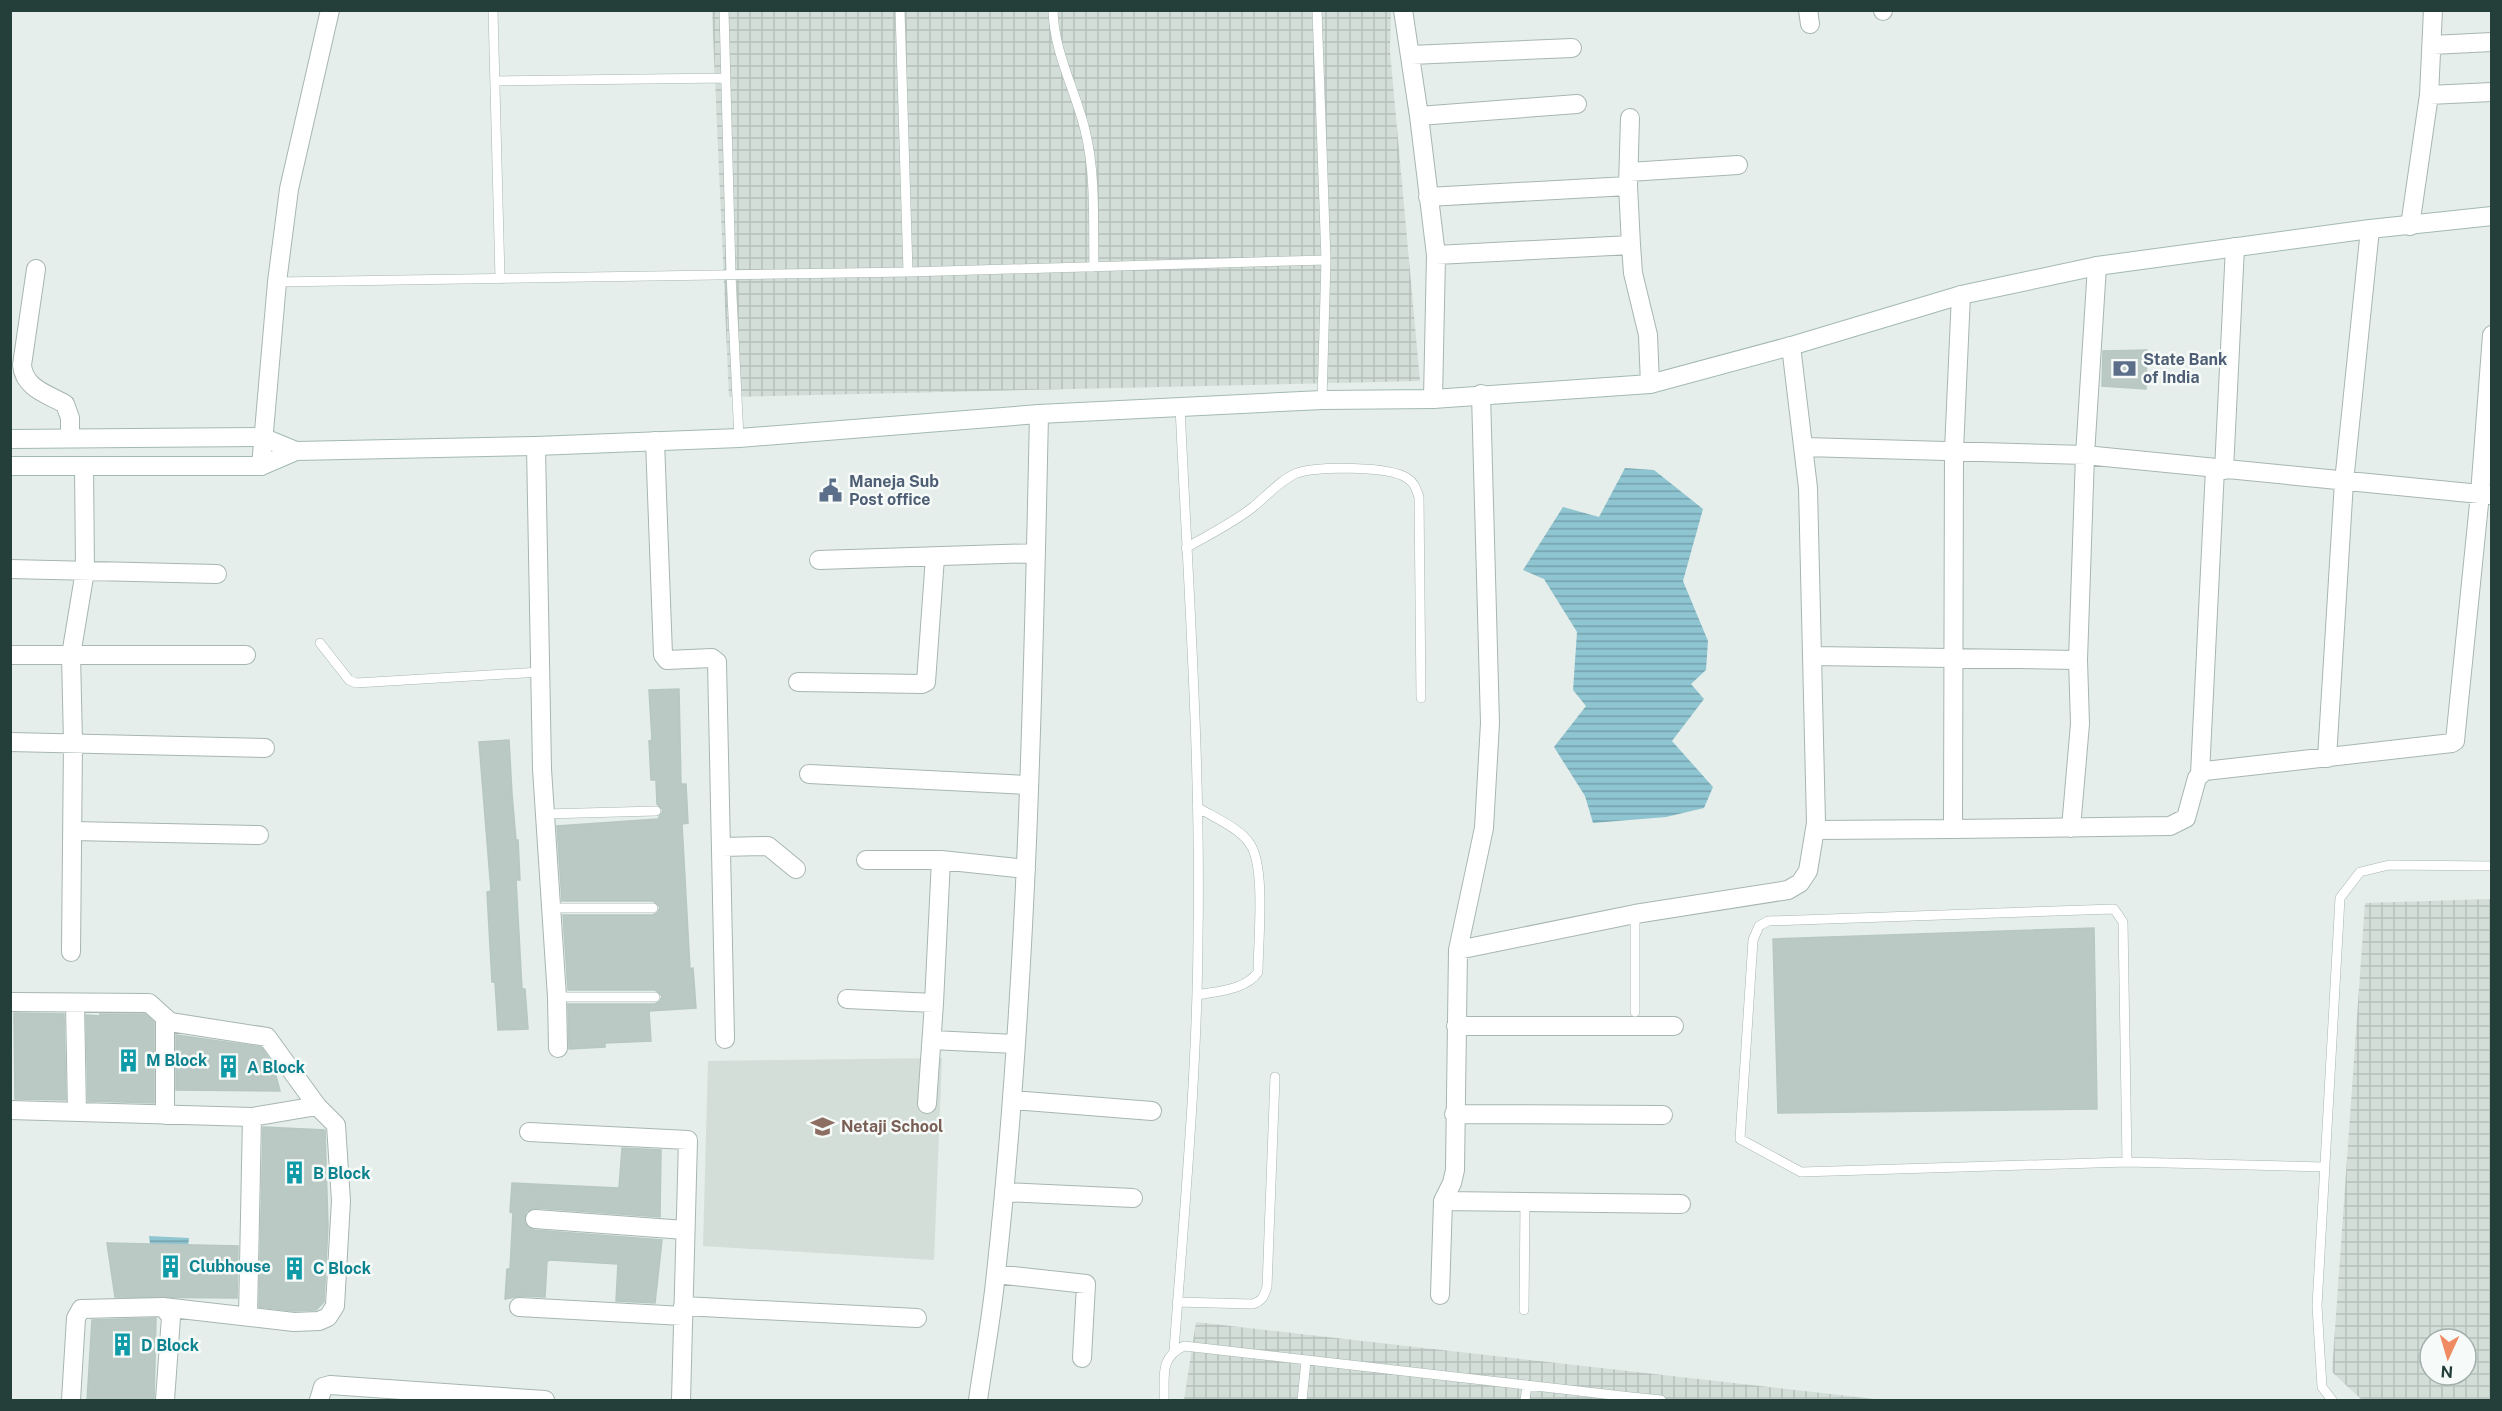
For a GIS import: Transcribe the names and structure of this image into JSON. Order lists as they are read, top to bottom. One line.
{"places":{"bank":["State Bank of India"],"public building":["Maneja Sub Post office"],"building":["M Block","A Block","B Block","Clubhouse","C Block","D Block"],"school or university":["Netaji School"]},"north":"bottom"}
